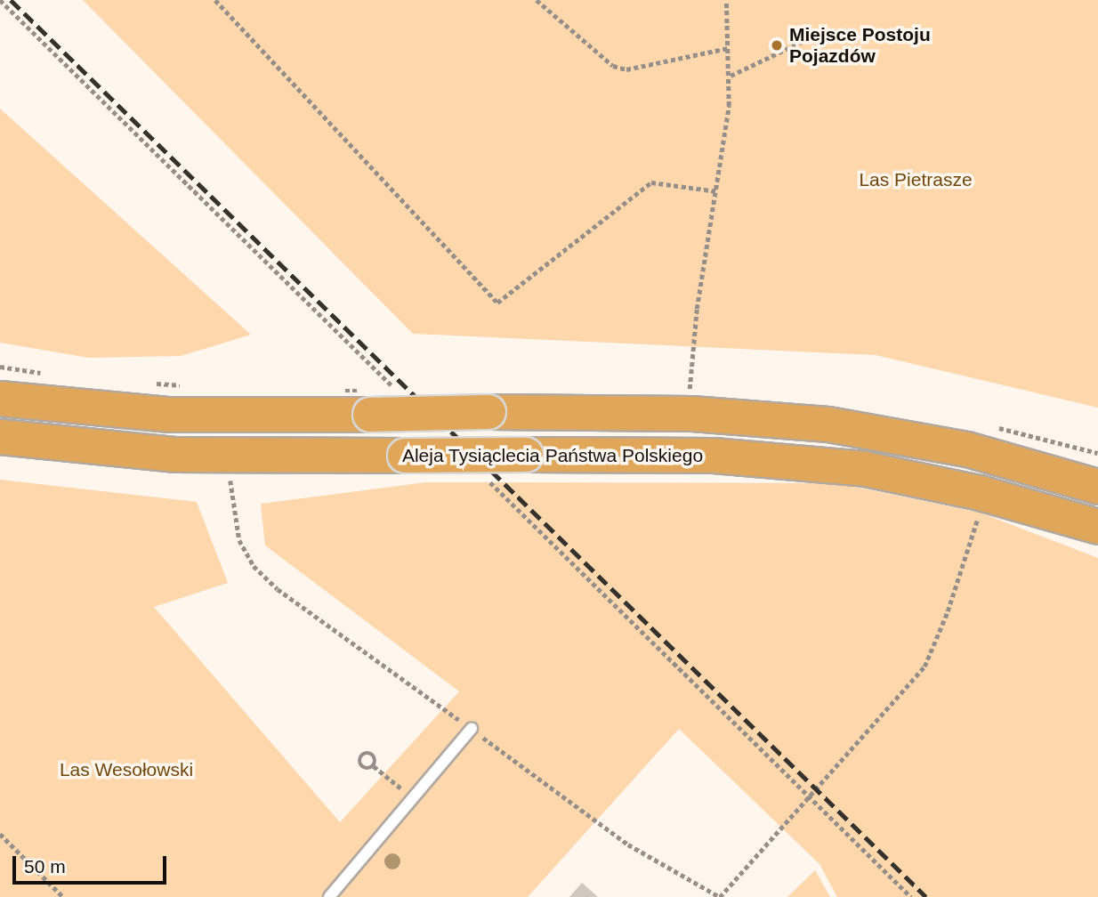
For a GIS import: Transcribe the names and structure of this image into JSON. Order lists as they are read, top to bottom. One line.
{"streets":{"highway":["Aleja Tysiąclecia Państwa Polskiego"]},"parks":["Las Pietrasze","Las Wesołowski"],"places":["Miejsce Postoju Pojazdów"],"scale_bar":"50 m"}
